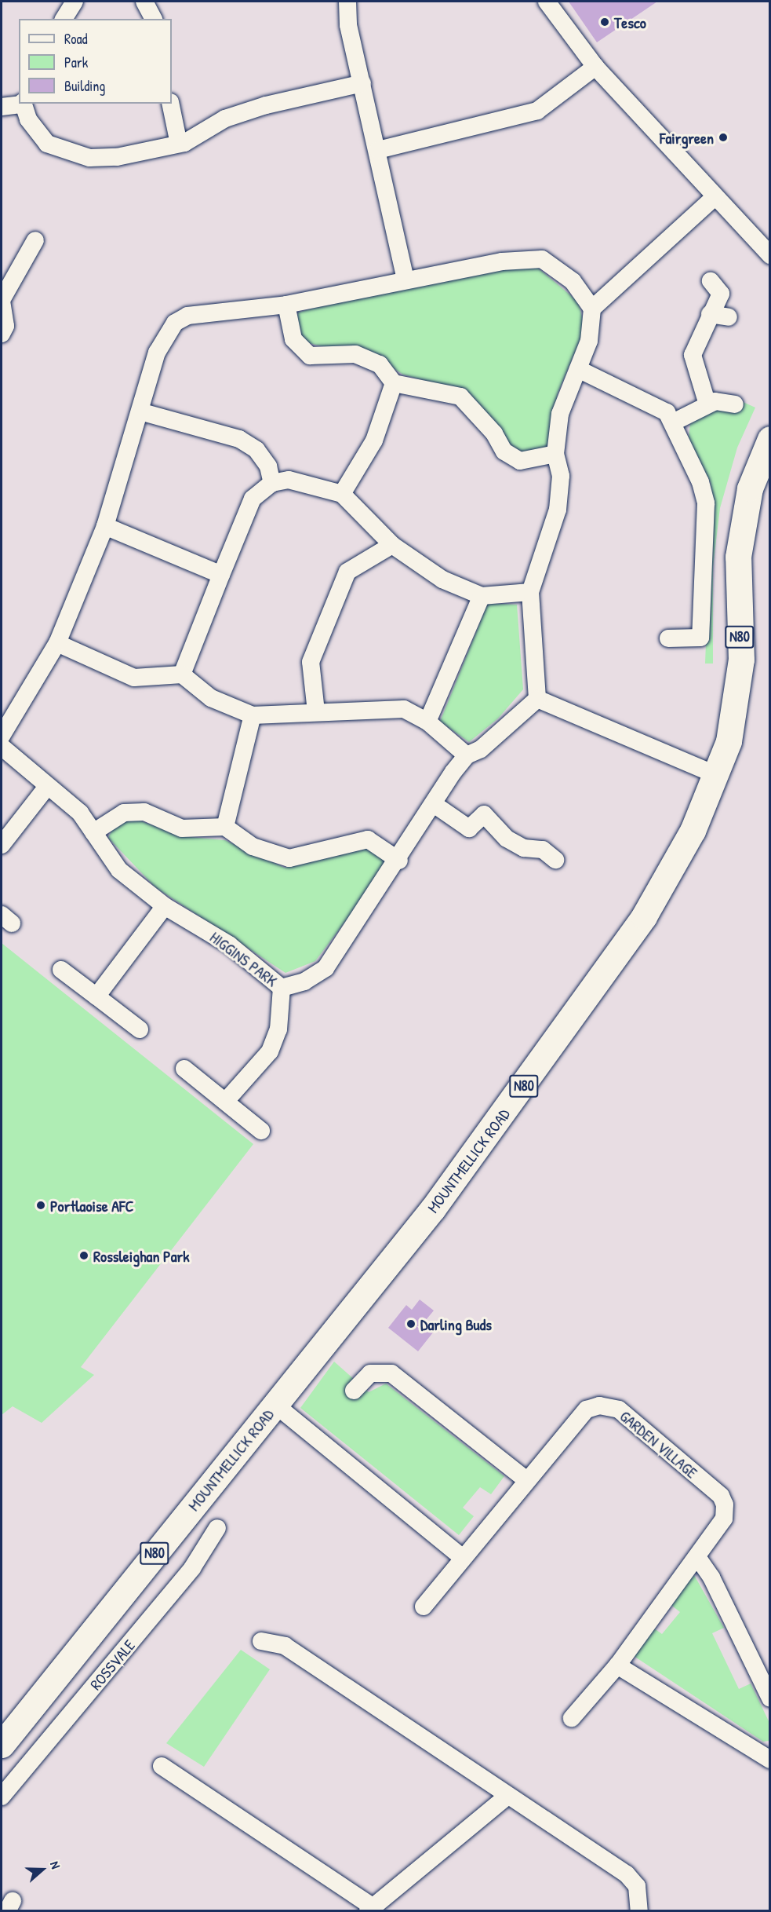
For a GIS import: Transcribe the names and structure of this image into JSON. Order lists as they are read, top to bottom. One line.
{"streets":{"main road":["N80","MOUNTMELLICK ROAD"],"street":["HIGGINS PARK","GARDEN VILLAGE","ROSSVALE"]},"places":["Tesco","Fairgreen","Portlaoise AFC","Rossleighan Park","Darling Buds"],"legend":["Road","Park","Building"],"north":"right"}
